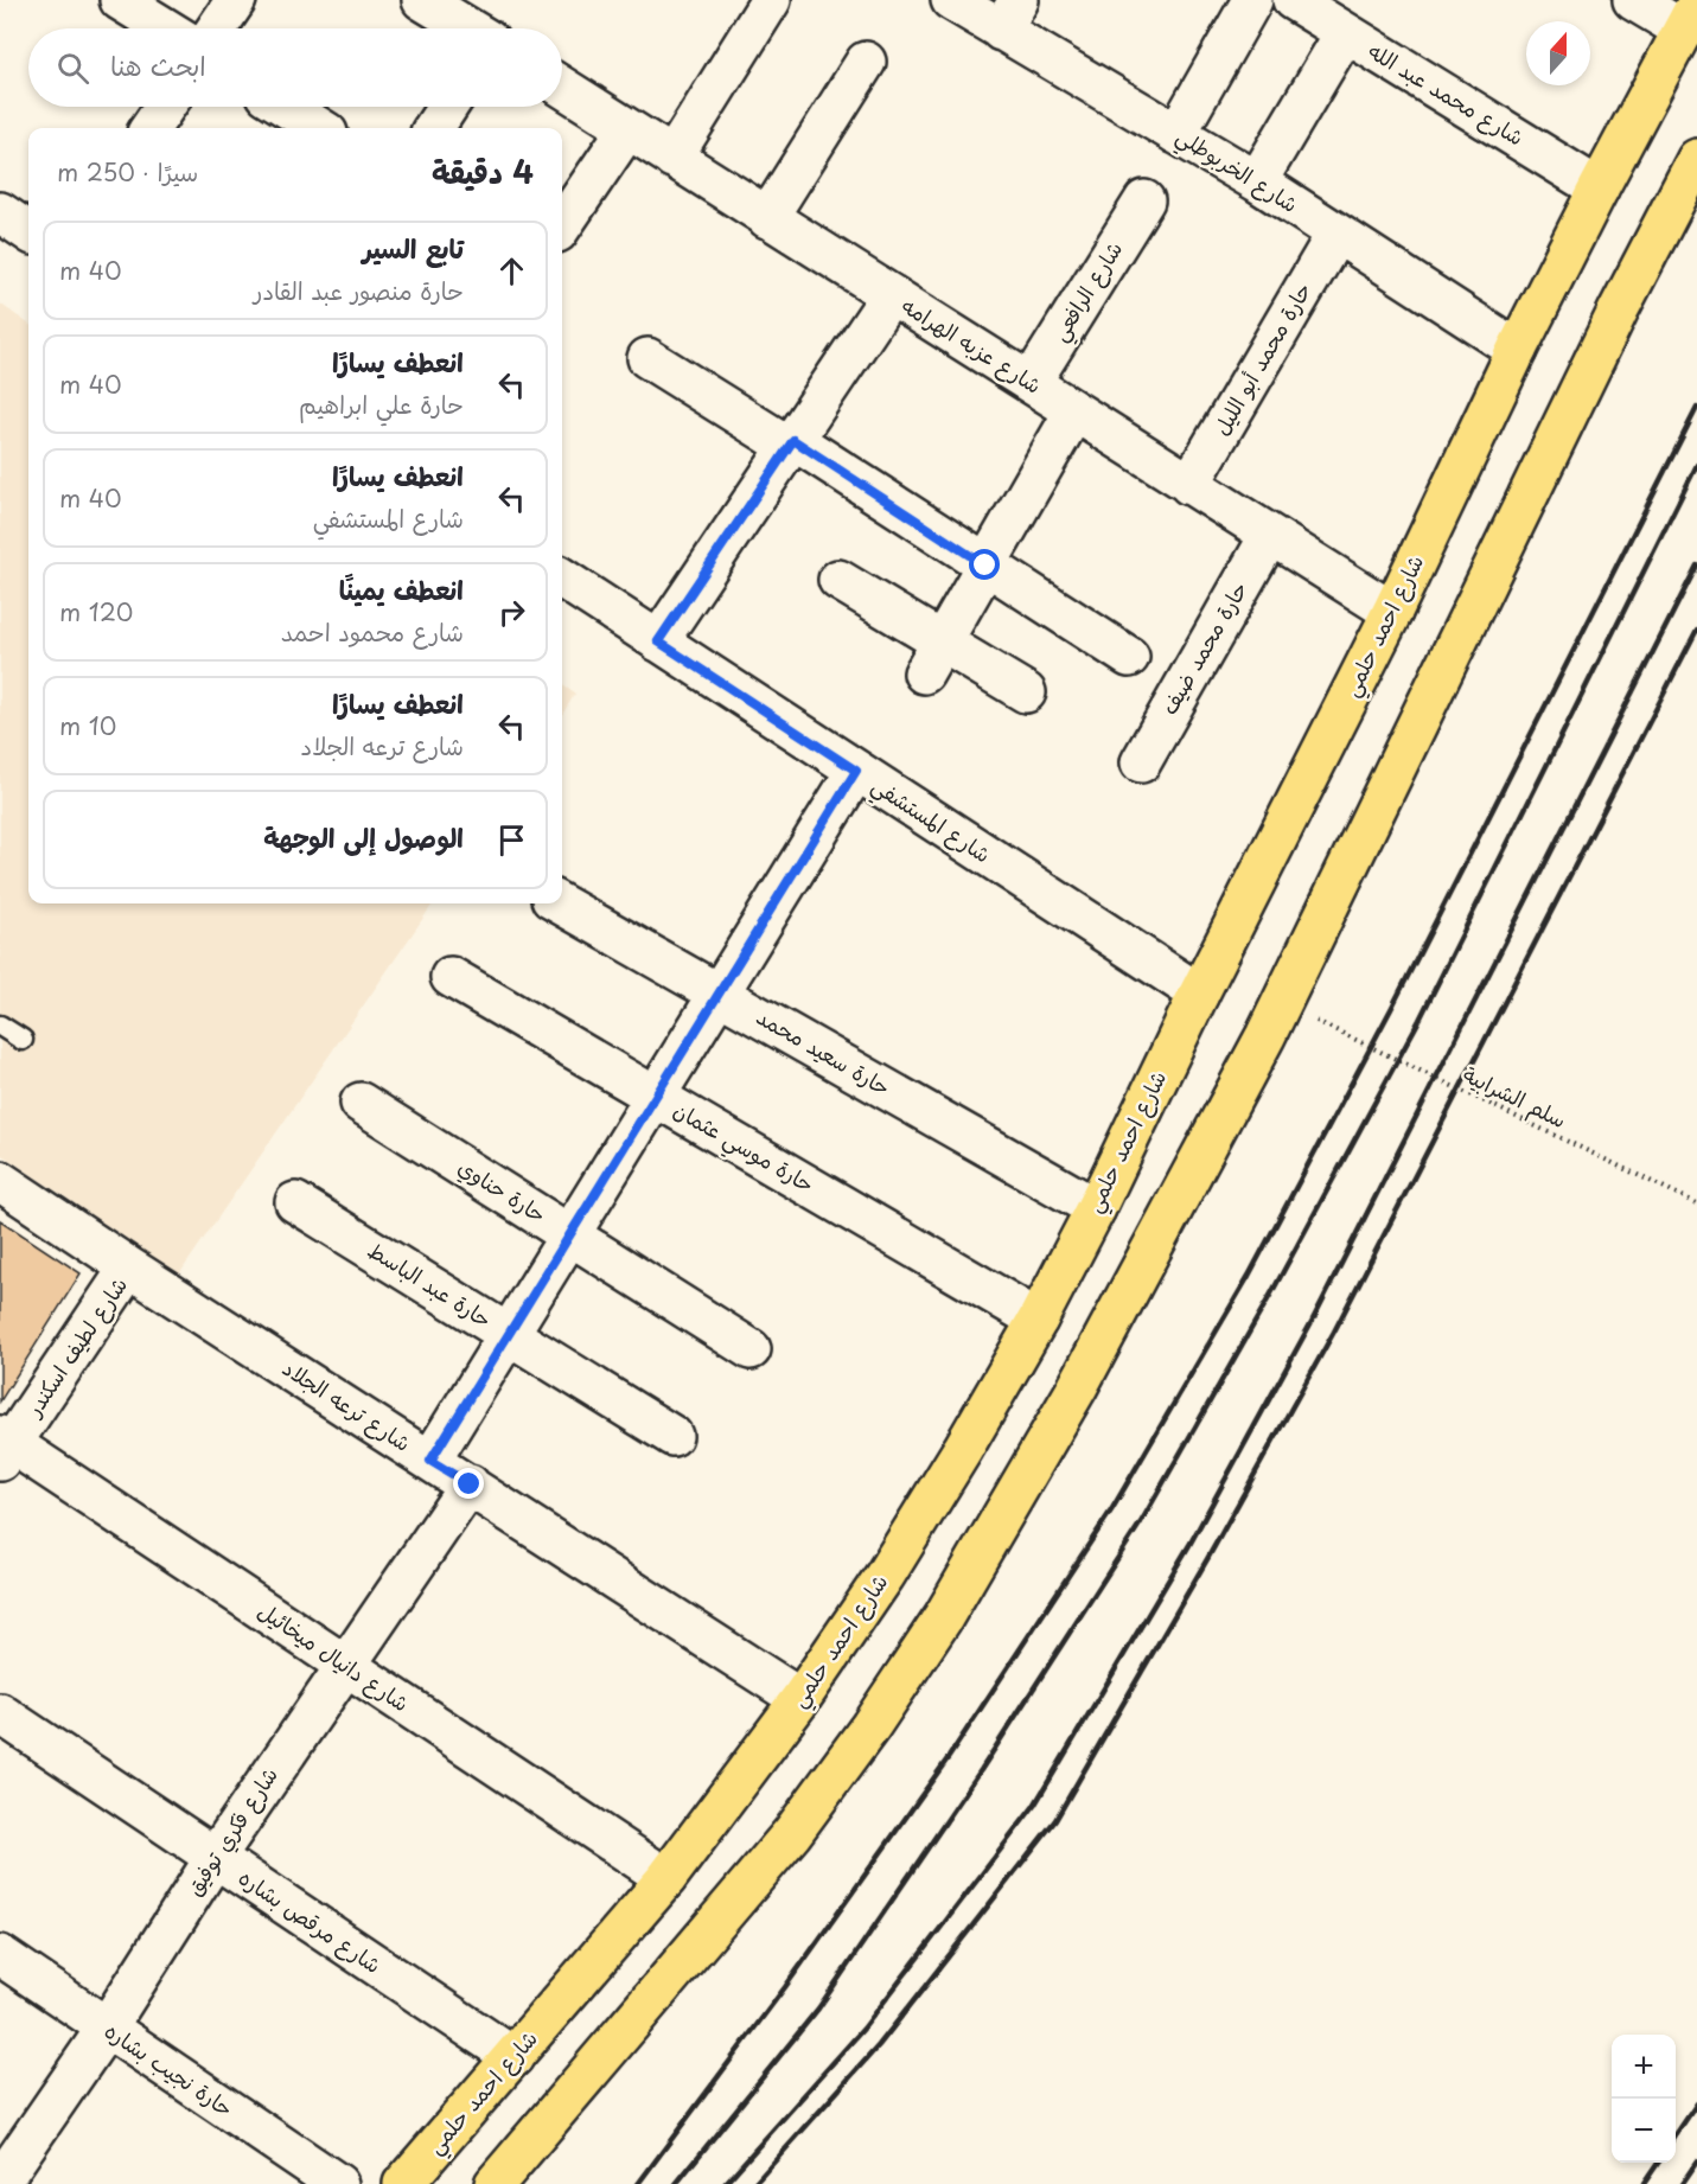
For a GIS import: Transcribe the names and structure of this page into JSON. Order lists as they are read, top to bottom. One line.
{"streets":{"main road":["شارع احمد حلمي"],"street":["شارع محمد عبد الله","شارع الخربوطلي","شارع الرافعي","شارع عزبه الهرامه","حارة محمد أبو الليل","حارة محمد ضيف","شارع المستشفي","حارة سعيد محمد","حارة موسي عثمان","حارة حناوي","حارة عبد الباسط","شارع لطيف اسكندر","شارع ترعه الجلاد","شارع دانيال ميخائيل","شارع فكري توفيق","شارع مرقص بشاره","حارة نجيب بشاره"],"path":["سلم الشرابية"]},"crossings":[["شارع محمد عبد الله","شارع احمد حلمي"],["شارع الخربوطلي","حارة محمد أبو الليل"],["شارع الخربوطلي","شارع احمد حلمي"],["شارع الرافعي","شارع عزبه الهرامه"],["شارع عزبه الهرامه","حارة محمد أبو الليل"],["شارع عزبه الهرامه","شارع احمد حلمي"],["شارع عزبه الهرامه","حارة محمد ضيف"],["شارع احمد حلمي","شارع المستشفي"],["شارع احمد حلمي","حارة سعيد محمد"],["شارع احمد حلمي","حارة موسي عثمان"],["شارع احمد حلمي","شارع ترعه الجلاد"],["شارع احمد حلمي","شارع دانيال ميخائيل"],["شارع احمد حلمي","شارع مرقص بشاره"],["شارع لطيف اسكندر","شارع ترعه الجلاد"],["شارع لطيف اسكندر","شارع دانيال ميخائيل"],["شارع ترعه الجلاد","شارع فكري توفيق"],["شارع دانيال ميخائيل","شارع فكري توفيق"],["شارع فكري توفيق","شارع مرقص بشاره"],["شارع فكري توفيق","حارة نجيب بشاره"]],"north":"top","page":{"search":"ابحث هنا","heading":["4 دقيقة","سيرًا · 250 m"],"list":[["تابع السير","حارة منصور عبد القادر","40 m"],["انعطف يسارًا","حارة علي ابراهيم","40 m"],["انعطف يسارًا","شارع المستشفي","40 m"],["انعطف يمينًا","شارع محمود احمد","120 m"],["انعطف يسارًا","شارع ترعه الجلاد","10 m"],"الوصول إلى الوجهة"],"map_buttons":["+","−"]}}
